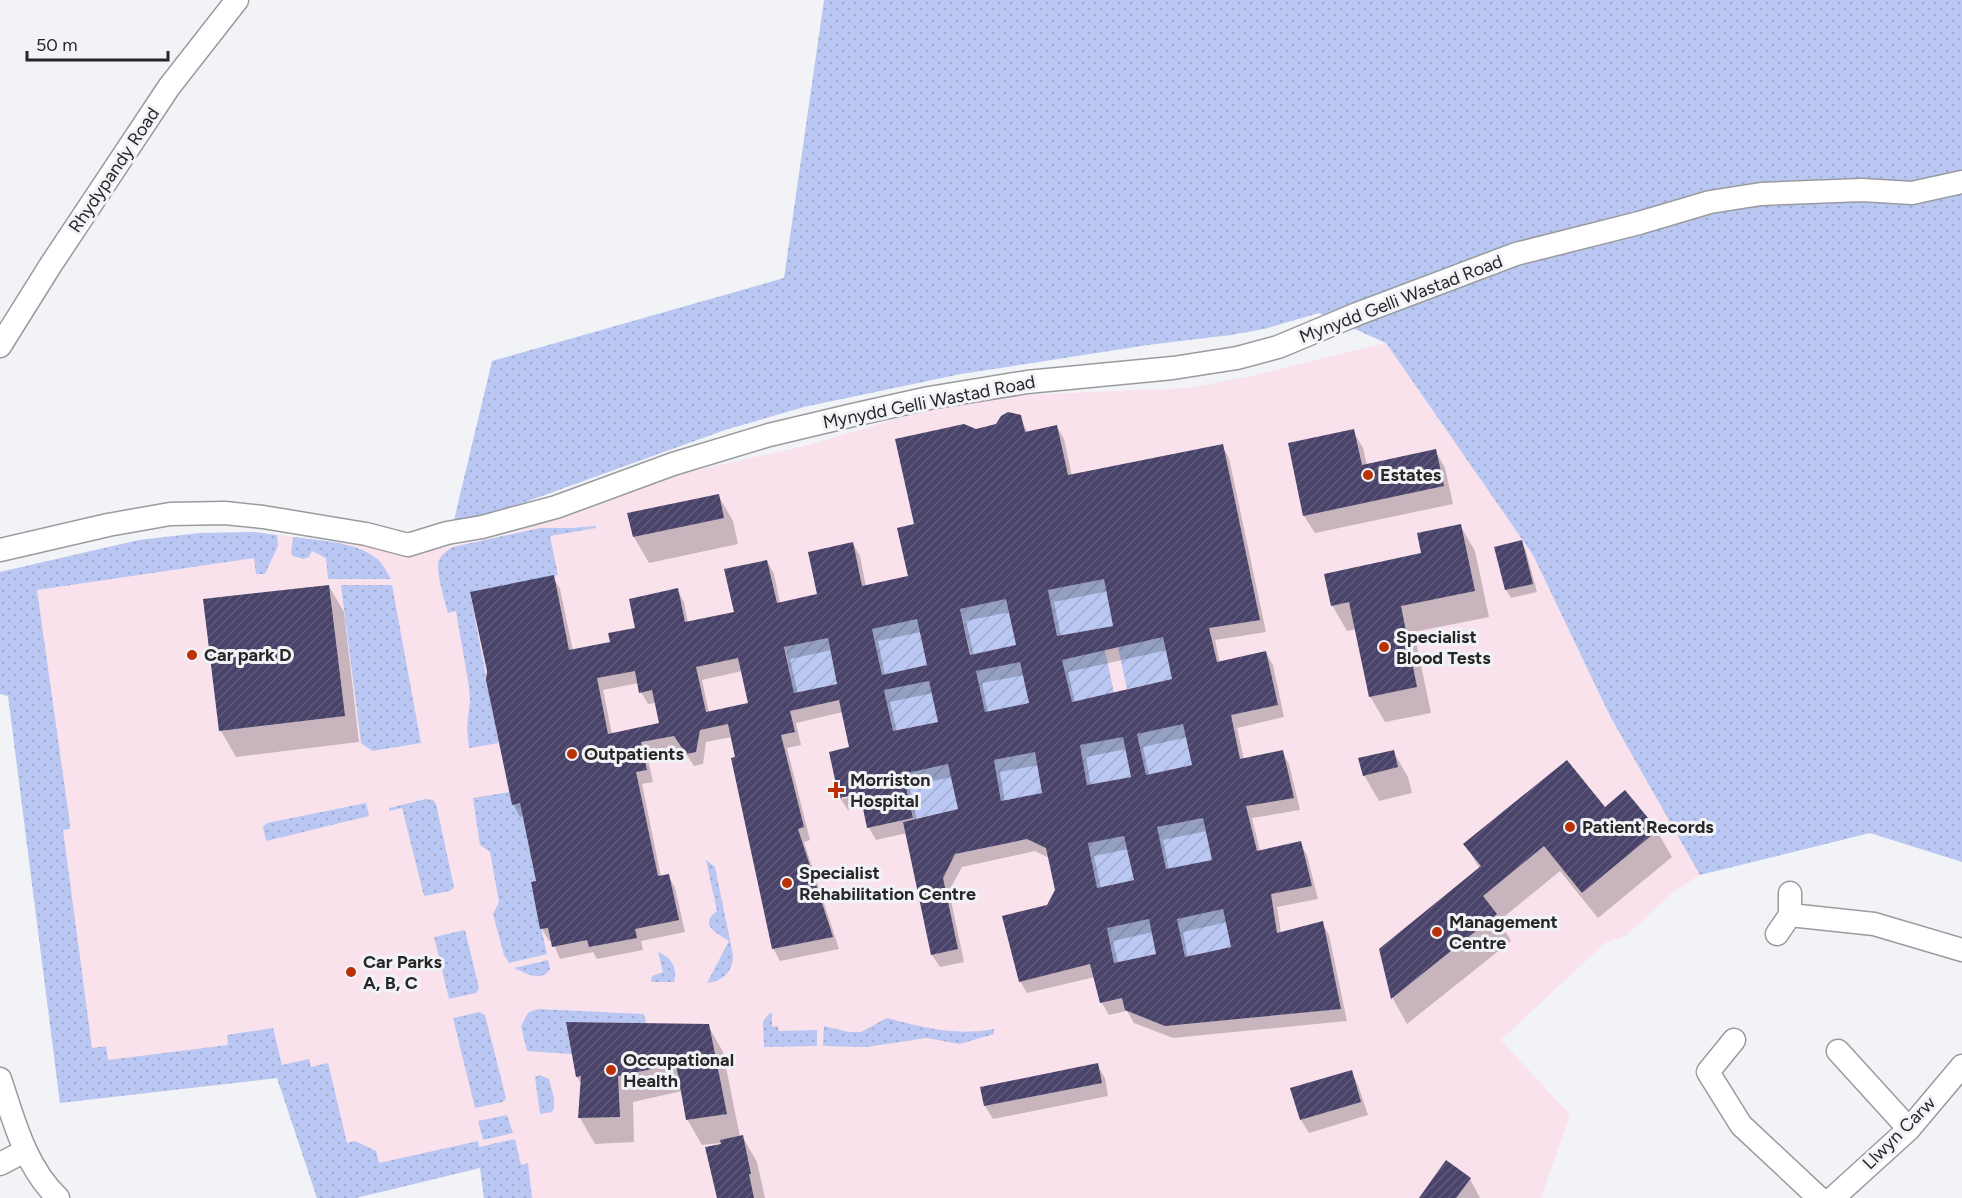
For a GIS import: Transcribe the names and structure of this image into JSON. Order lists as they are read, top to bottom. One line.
{"streets":{"street":["Rhydypandy Road","Mynydd Gelli Wastad Road","Llwyn Carw"]},"places":{"other":["Estates","Specialist Blood Tests","Car park D","Outpatients","Patient Records","Specialist Rehabilitation Centre","Management Centre","Car Parks A, B, C","Occupational Health"],"health":["Morriston Hospital"]},"scale_bar":"50 m"}
